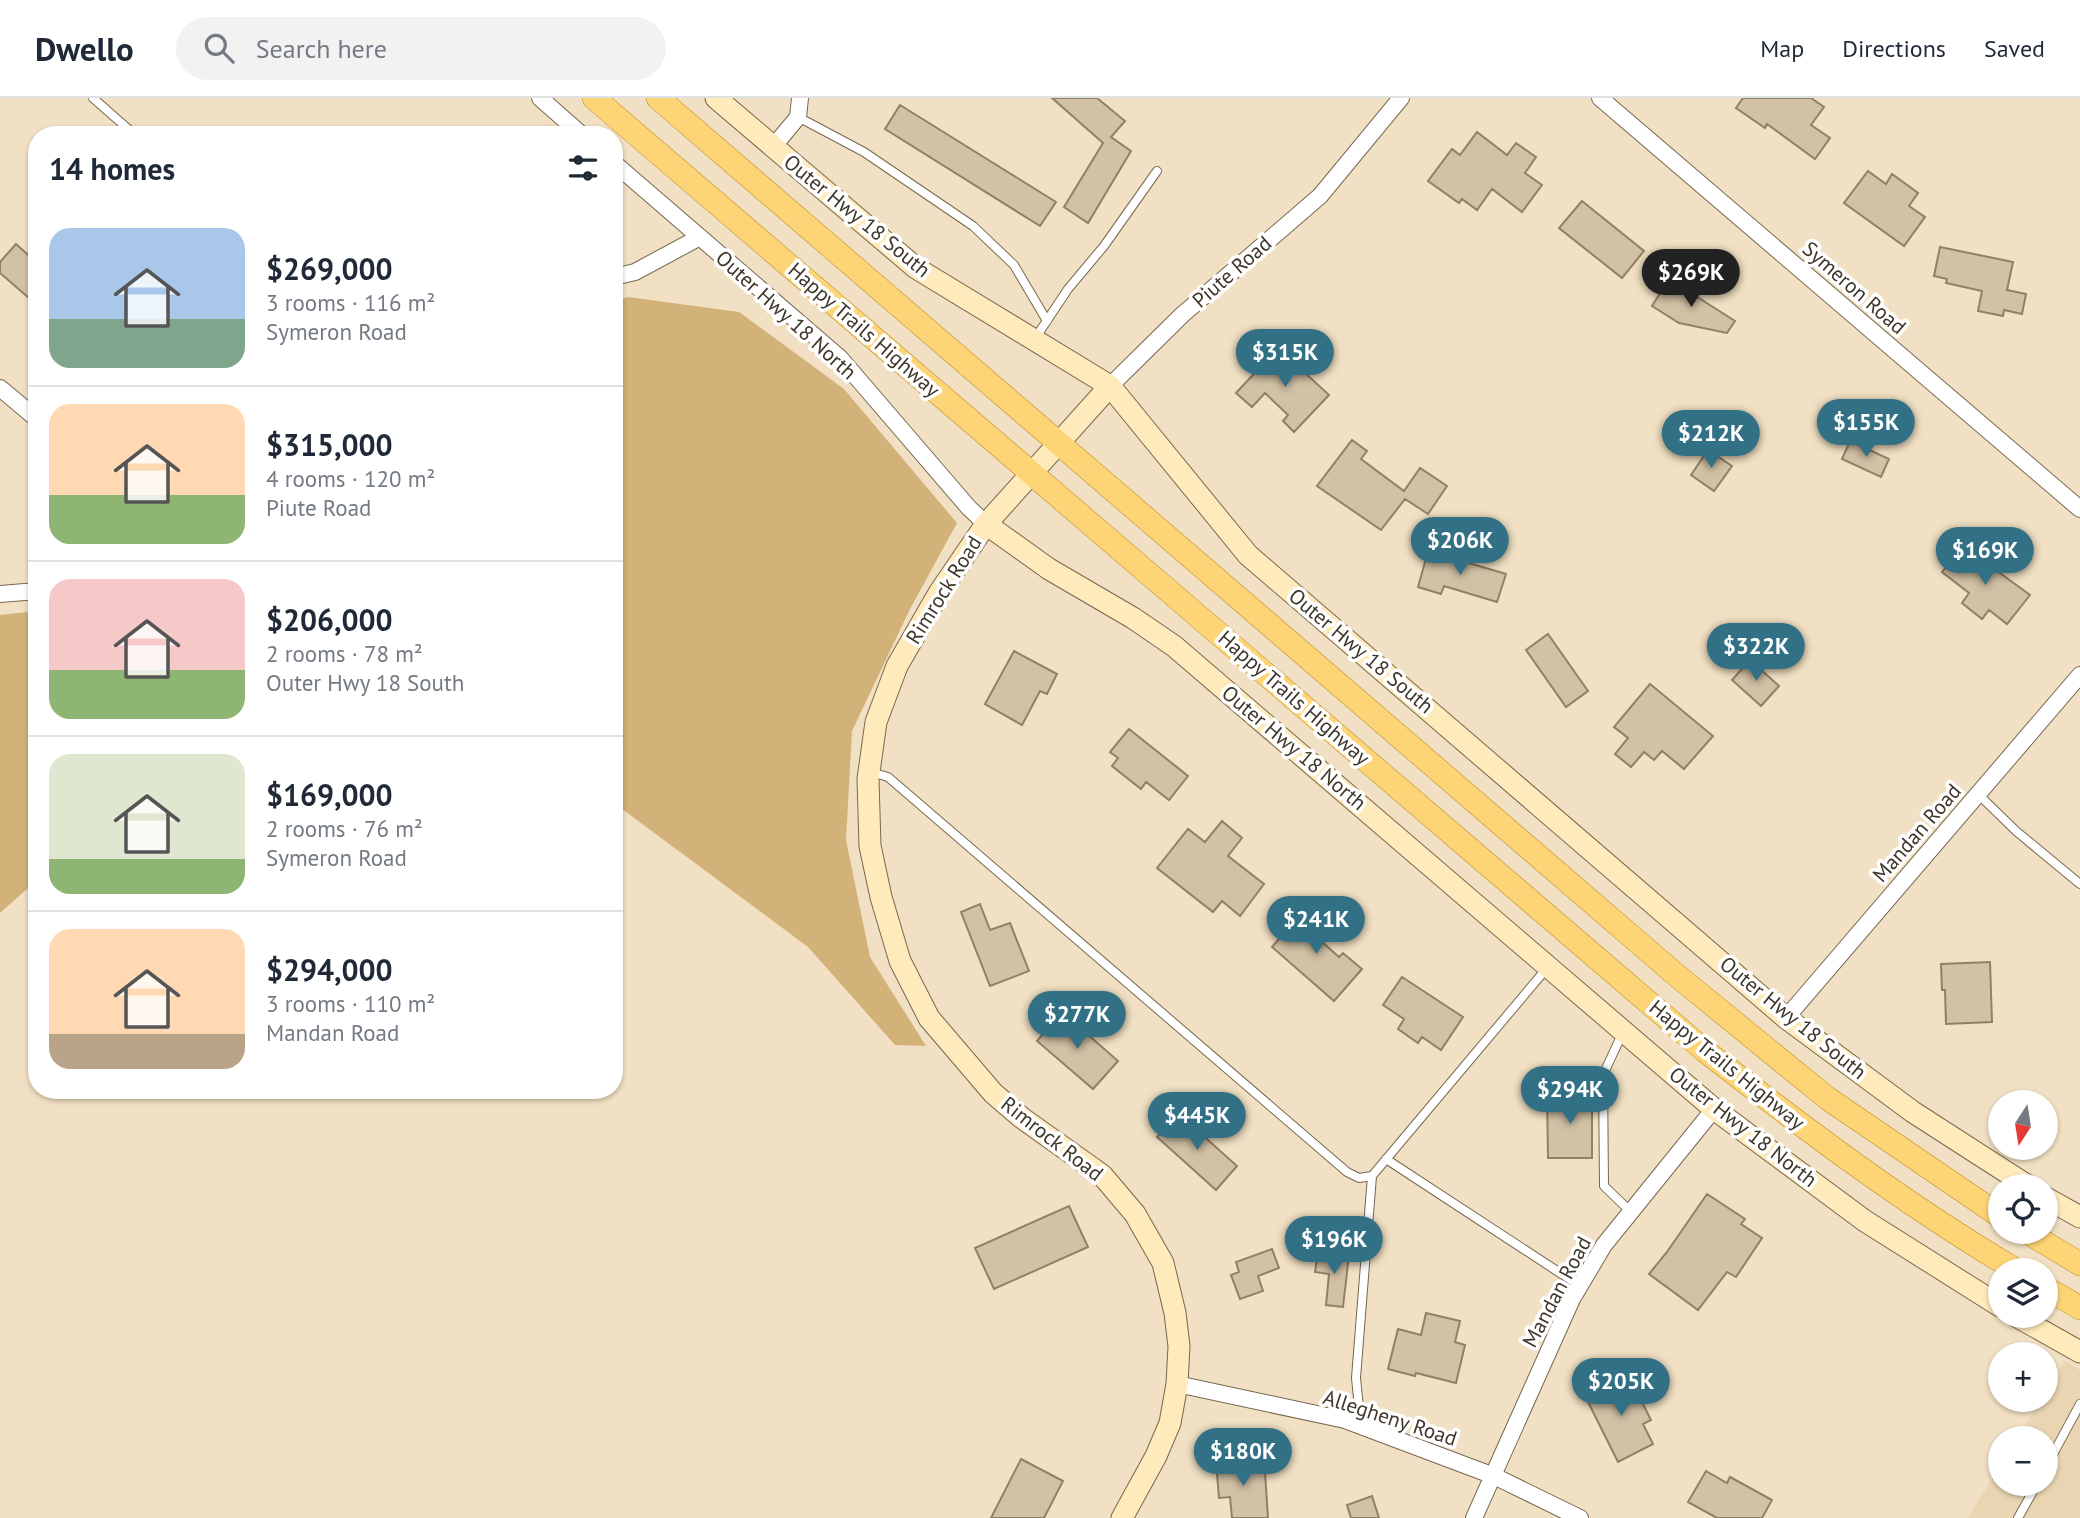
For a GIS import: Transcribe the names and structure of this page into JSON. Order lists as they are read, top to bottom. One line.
{"streets":{"main road":["Happy Trails Highway"],"street":["Outer Hwy 18 South","Piute Road","Symeron Road","Outer Hwy 18 North","Rimrock Road","Mandan Road","Allegheny Road"]},"crossings":[["Outer Hwy 18 South","Piute Road"],["Outer Hwy 18 South","Mandan Road"],["Piute Road","Happy Trails Highway"],["Piute Road","Rimrock Road"],["Outer Hwy 18 North","Rimrock Road"],["Outer Hwy 18 North","Mandan Road"],["Happy Trails Highway","Rimrock Road"],["Rimrock Road","Allegheny Road"],["Mandan Road","Allegheny Road"]],"north":"bottom","page":{"header":"Dwello","search":"Search here","nav":["Map","Directions","Saved"],"heading":"14 homes","list":[{"name":"$269,000","note":"3 rooms · 116 m² · Symeron Road"},{"name":"$315,000","note":"4 rooms · 120 m² · Piute Road"},{"name":"$206,000","note":"2 rooms · 78 m² · Outer Hwy 18 South"},{"name":"$169,000","note":"2 rooms · 76 m² · Symeron Road"},{"name":"$294,000","note":"3 rooms · 110 m² · Mandan Road"}],"price":["$269K","$315K","$155K","$212K","$206K","$169K","$322K","$241K","$277K","$294K","$445K","$196K","$205K","$180K"],"map_buttons":["+","−"]}}
